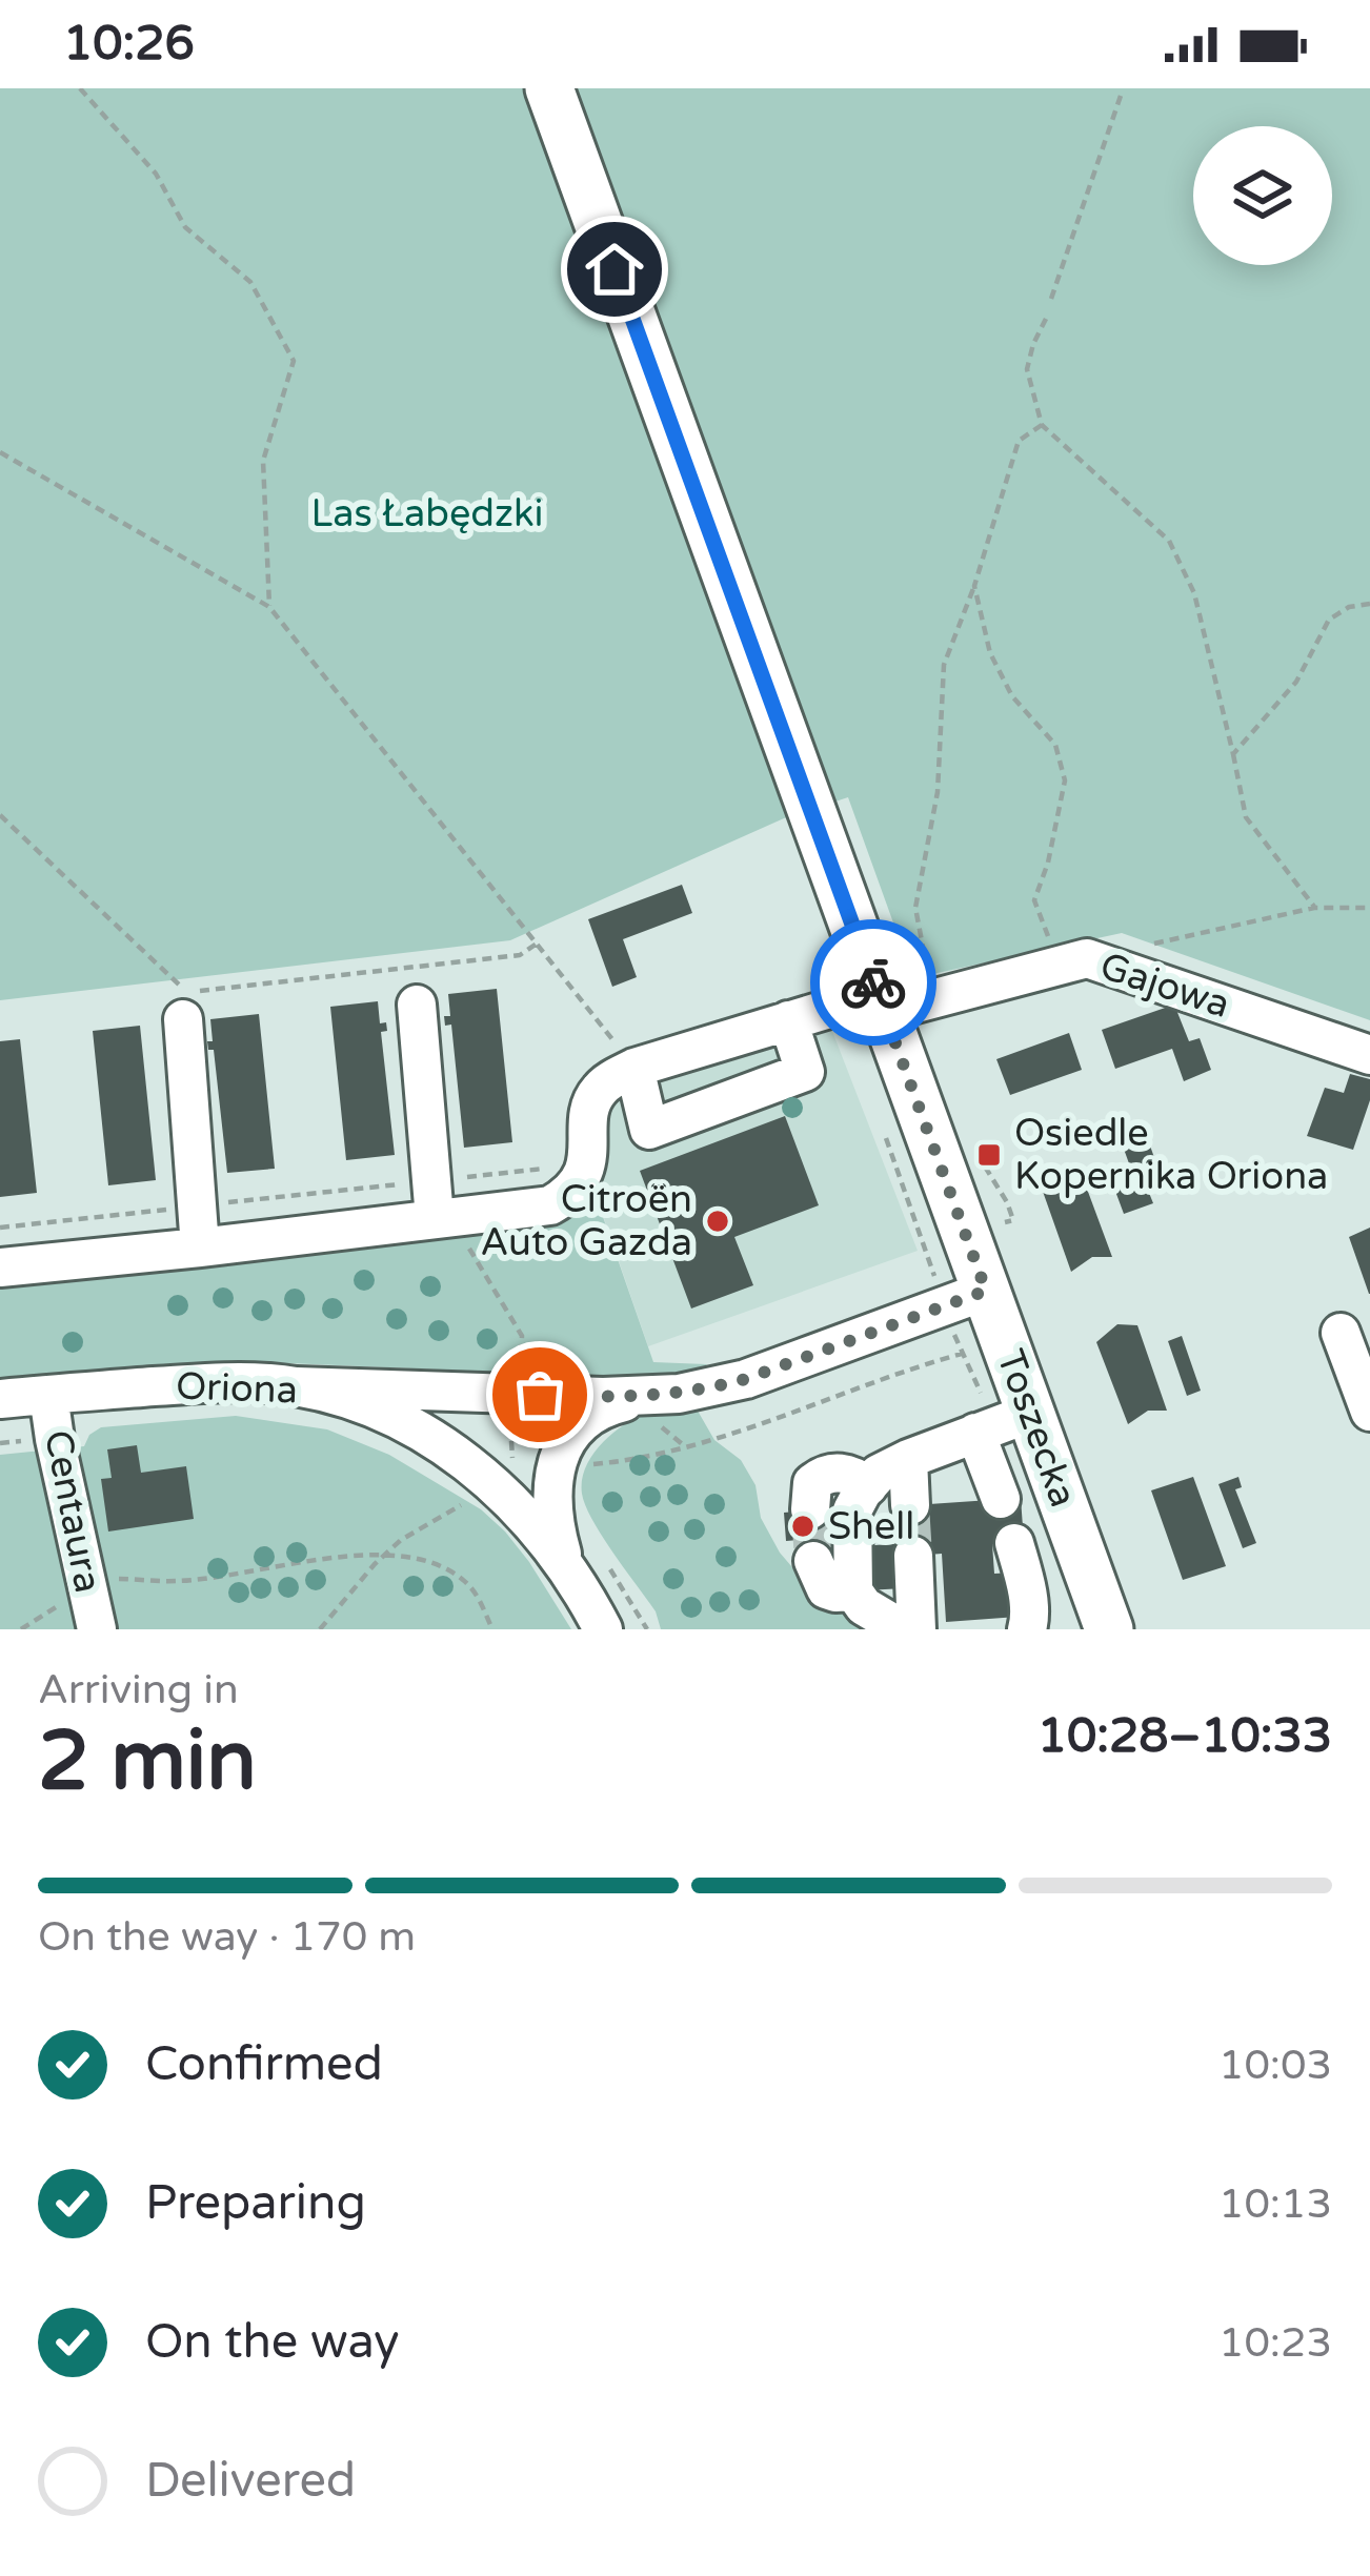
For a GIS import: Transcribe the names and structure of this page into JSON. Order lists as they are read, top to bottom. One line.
{"streets":{"main road":["Toszecka"],"street":["Gajowa","Oriona","Centaura"]},"crossings":[["Gajowa","Toszecka"],["Oriona","Centaura"]],"parks":["Las Łabędzki"],"places":{"transit":["Osiedle Kopernika Oriona"],"other":["Citroën Auto Gazda","Shell"]},"page":{"status":"10:26","heading":["2 min","Arriving in","10:28–10:33"],"bar":"On the way · 170 m","list":[["Confirmed","10:03"],["Preparing","10:13"],["On the way","10:23"],"Delivered"]}}
